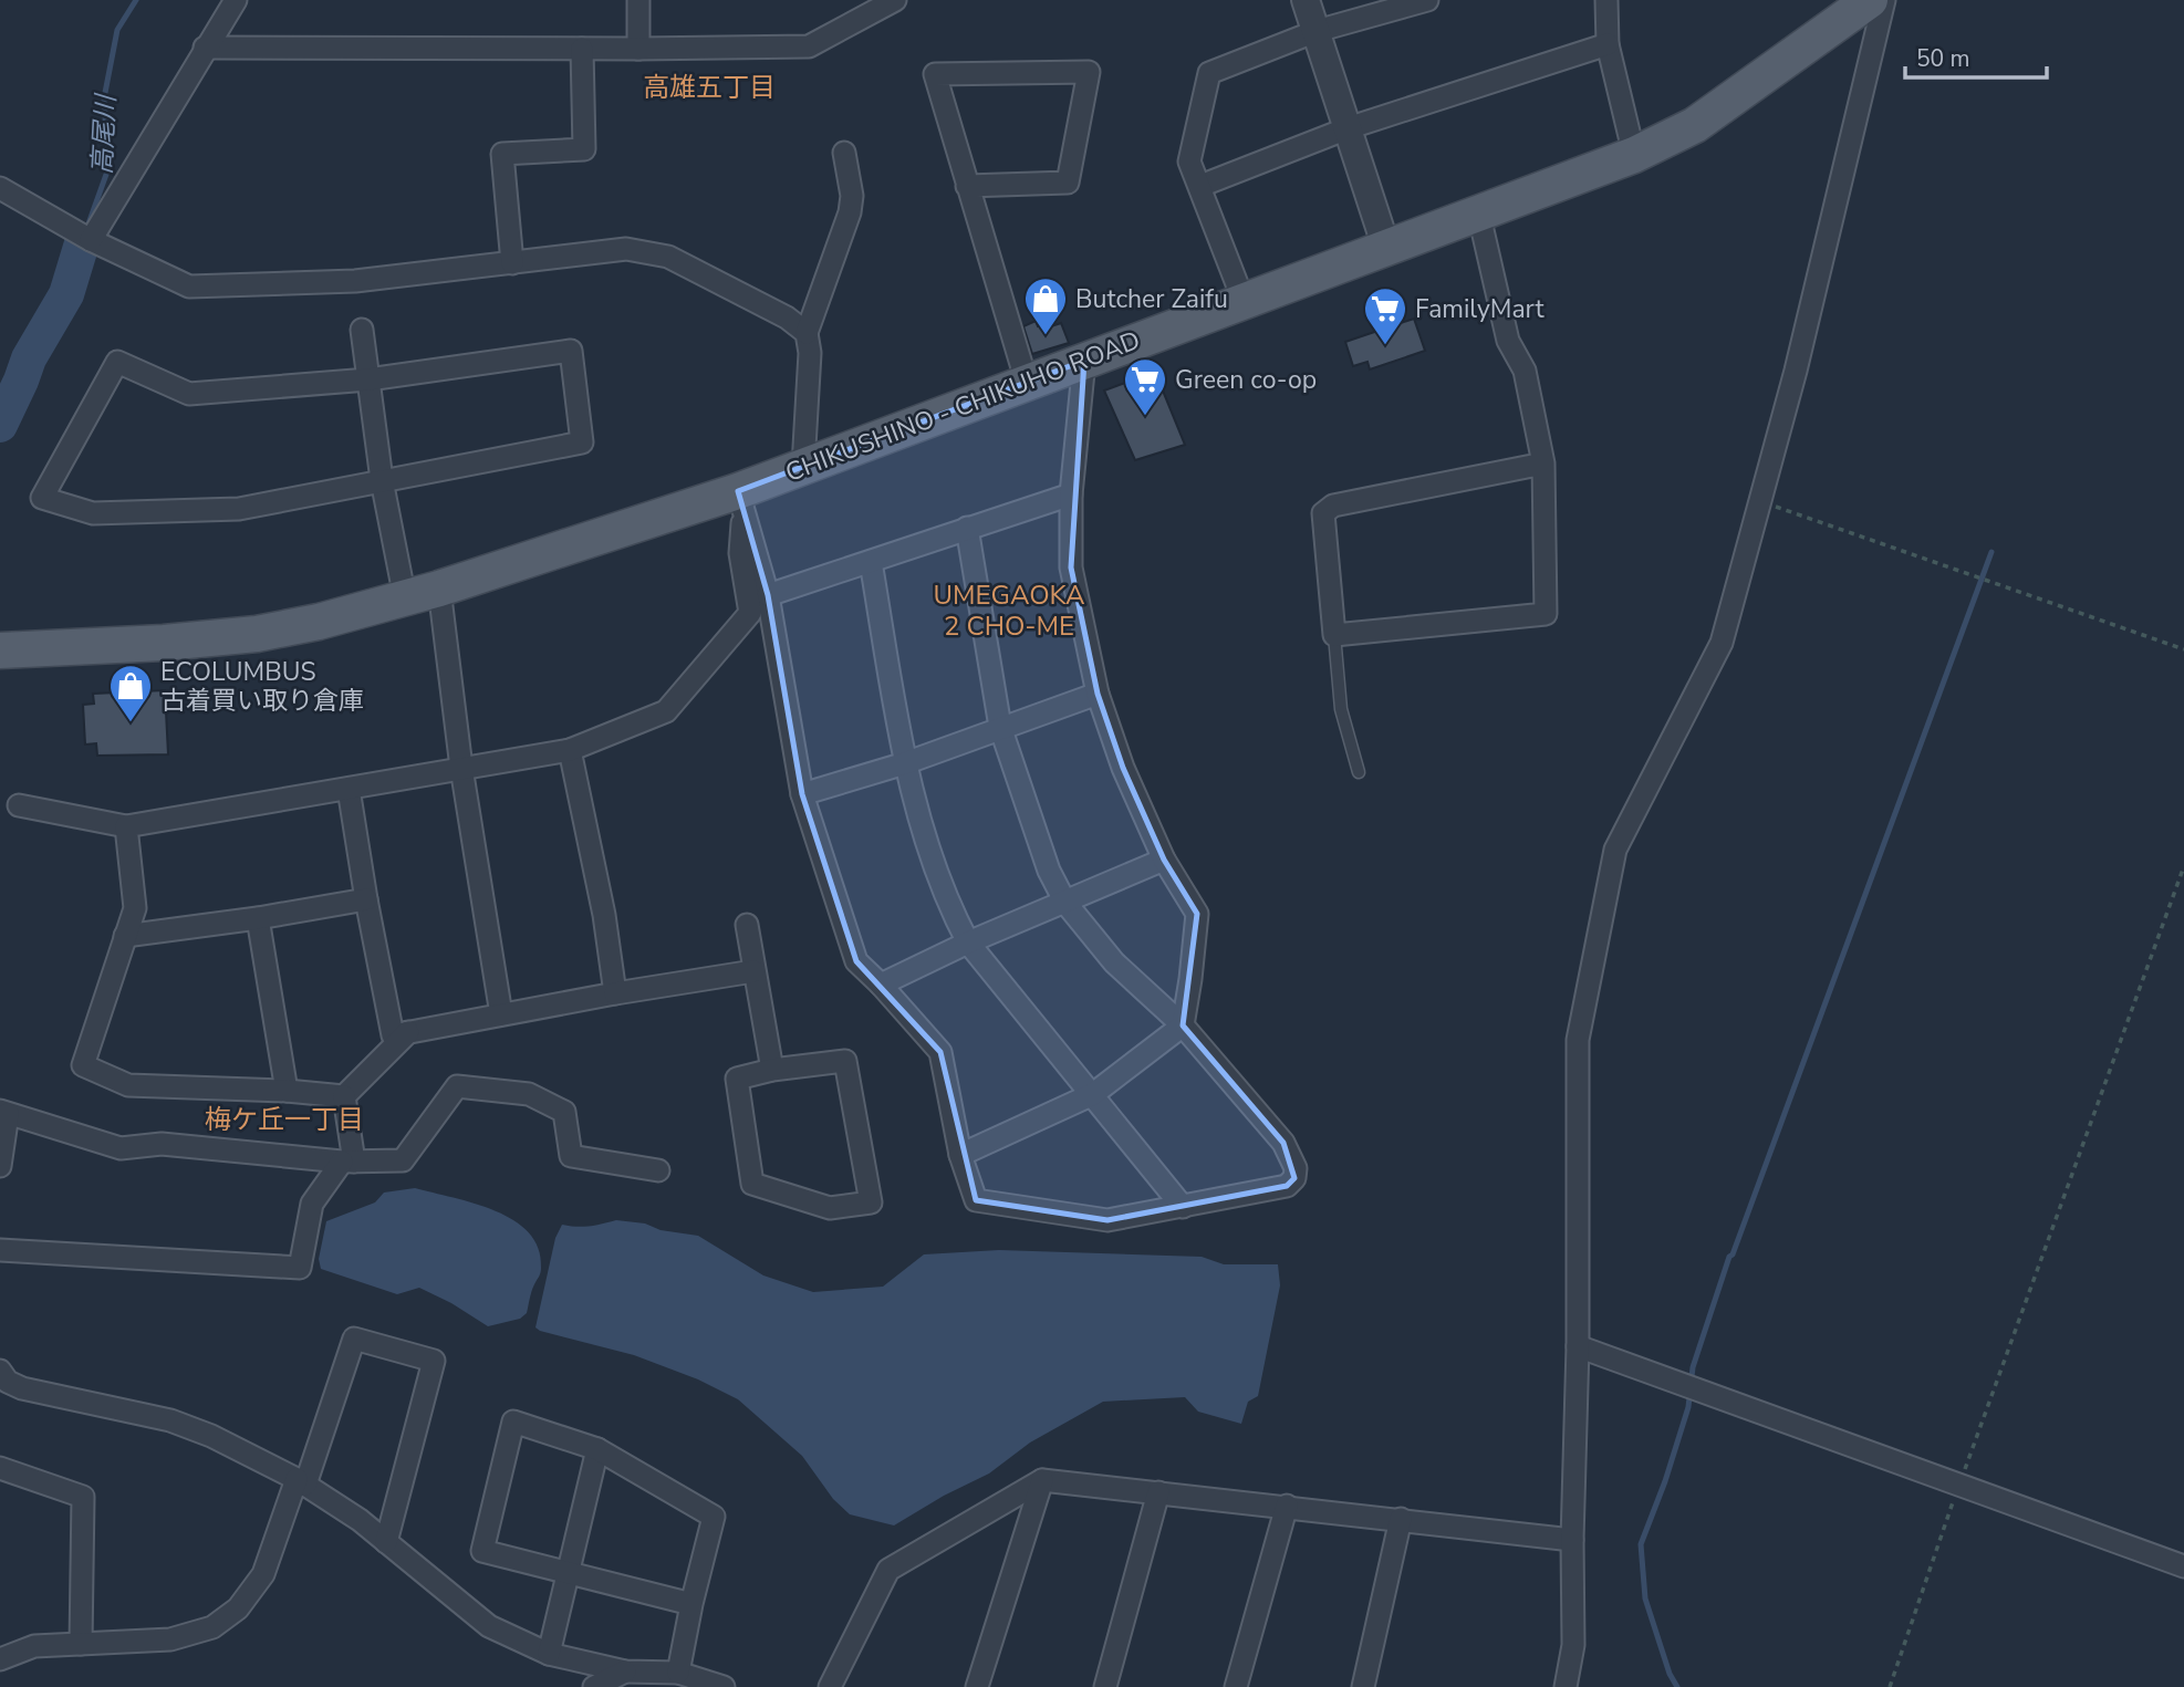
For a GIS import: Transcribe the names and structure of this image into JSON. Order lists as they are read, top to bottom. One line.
{"streets":{"main road":["CHIKUSHINO - CHIKUHO ROAD"]},"districts":["高雄五丁目","UMEGAOKA 2 CHO-ME","梅ケ丘一丁目"],"water":["高尾川"],"places":{"shop":["Butcher Zaifu","ECOLUMBUS 古着買い取り倉庫"],"supermarket":["FamilyMart","Green co-op"]},"scale_bar":"50 m"}
